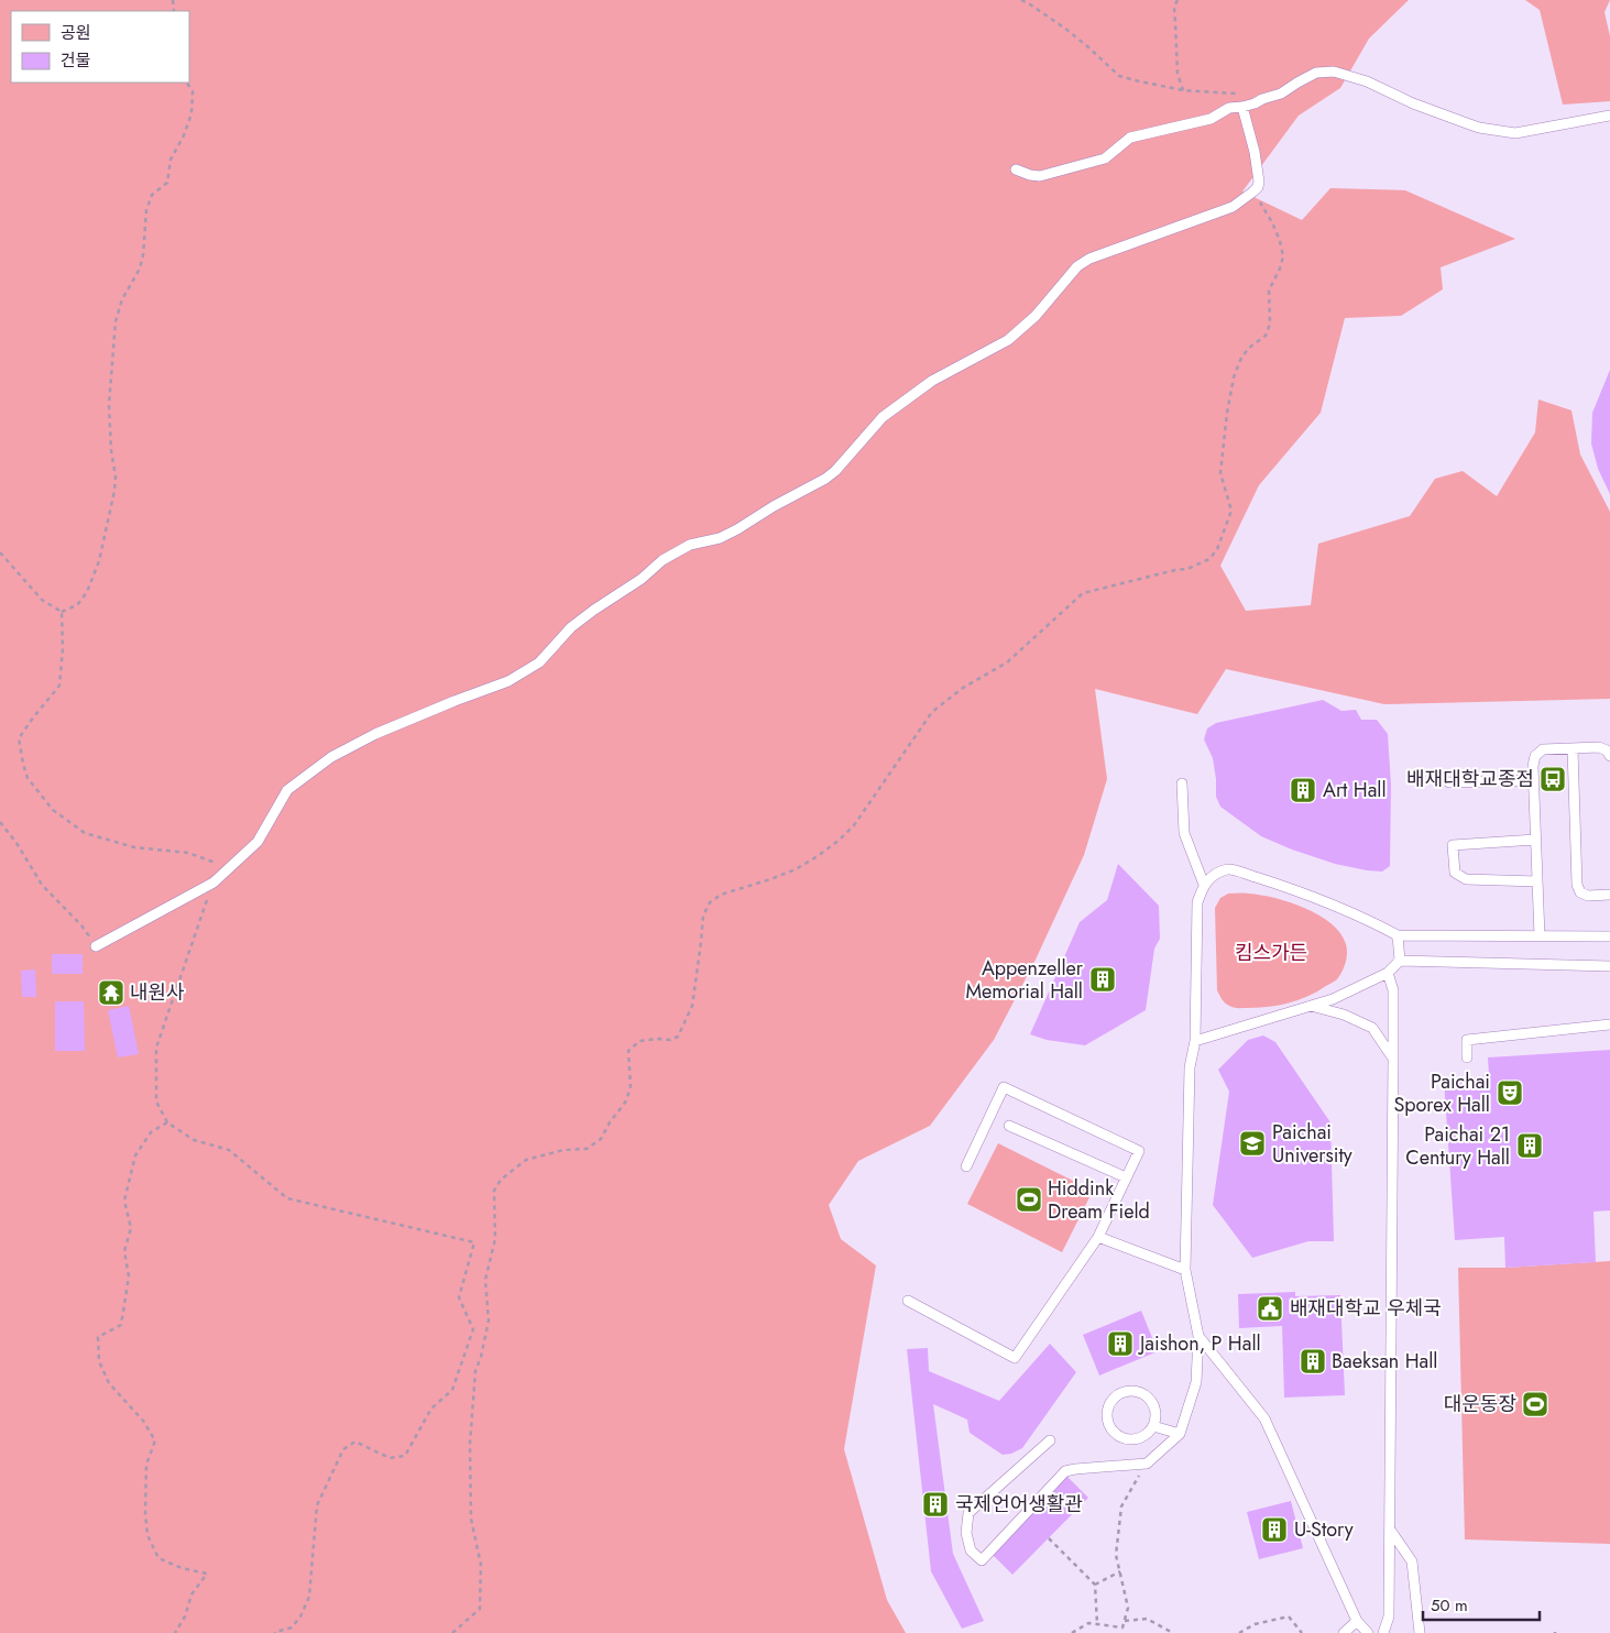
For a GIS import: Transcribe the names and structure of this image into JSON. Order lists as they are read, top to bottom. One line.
{"parks":["킴스가든"],"places":{"bus stop":["배재대학교종점"],"building":["Art Hall","Appenzeller Memorial Hall","Paichai 21 Century Hall","Jaishon, P Hall","Baeksan Hall","국제언어생활관","U-Story"],"temple":["내원사"],"theatre":["Paichai Sporex Hall"],"school or university":["Paichai University"],"sports":["Hiddink Dream Field","대운동장"],"public building":["배재대학교 우체국"]},"legend":["공원","건물"],"scale_bar":"50 m"}
